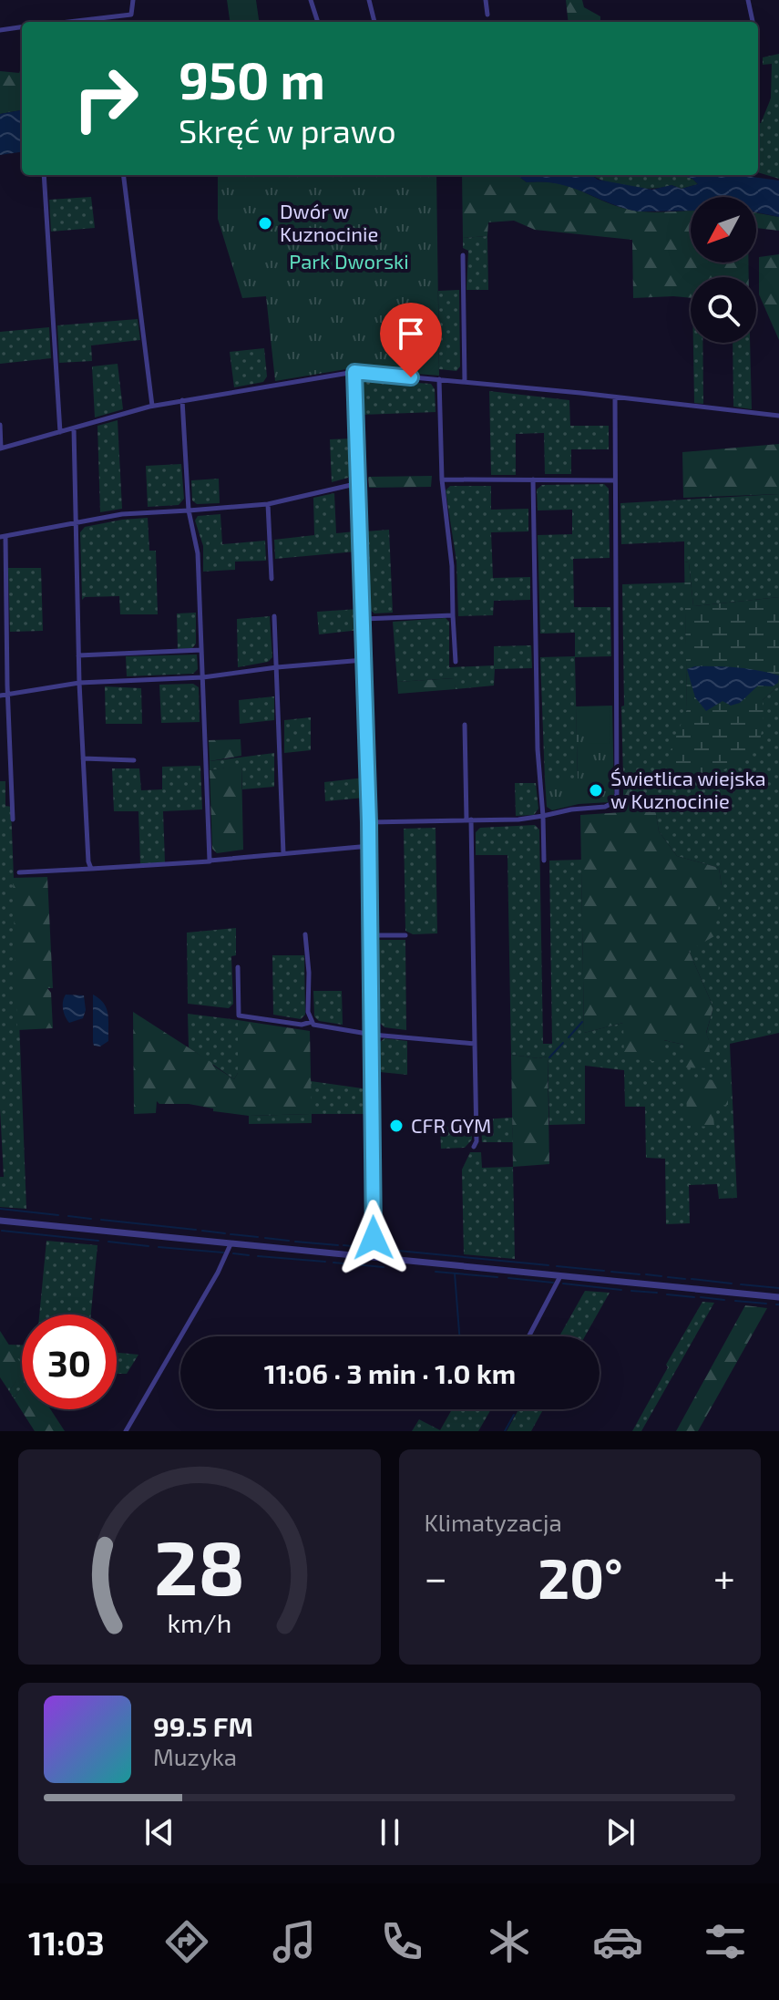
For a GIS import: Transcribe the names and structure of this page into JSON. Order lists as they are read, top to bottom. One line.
{"parks":["Park Dworski"],"places":["Dwór w Kuznocinie","Świetlica wiejska w Kuznocinie","CFR GYM"],"north":"bottom left","page":{"turn":["950 m","Skręć w prawo"],"limit":"30","trip":"11:06 · 3 min · 1.0 km","tile":"Klimatyzacja","heat":["−","20°","+"],"song":["99.5 FM","Muzyka"],"tabs":"11:03","gauge":["28","km/h"]}}
